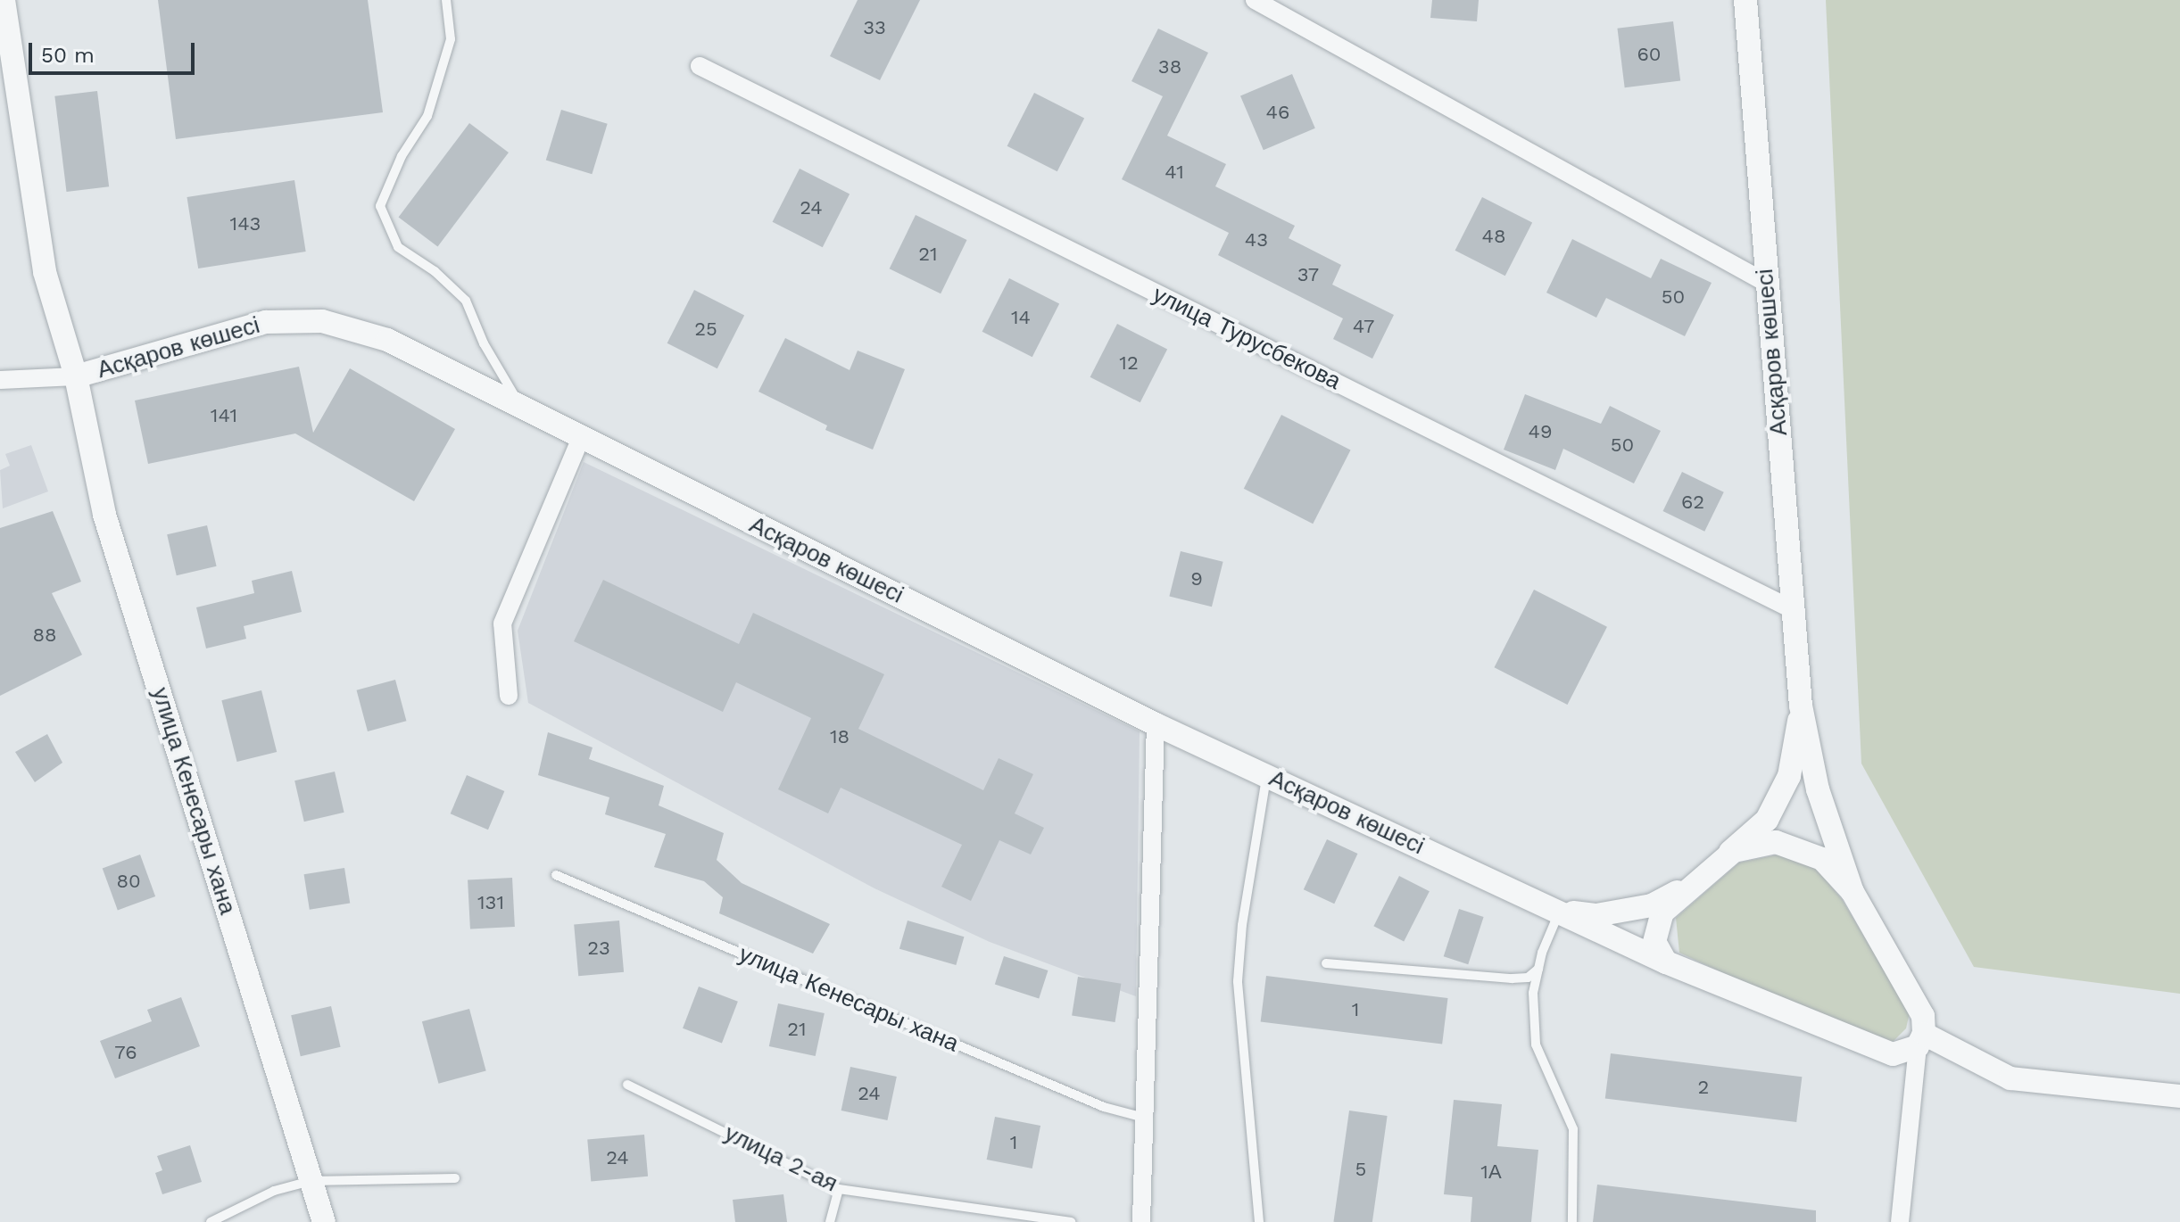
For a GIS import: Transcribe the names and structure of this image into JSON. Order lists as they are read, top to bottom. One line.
{"streets":{"street":["улица Турусбекова","Асқаров көшесі","улица Кенесары хана"],"lane":["улица 2-ая"]},"crossings":[["улица Турусбекова","Асқаров көшесі"],["Асқаров көшесі","улица Кенесары хана"]],"house_numbers":["33","60","38","46","41","24","143","48","43","21","37","50","14","47","25","12","141","49","50","62","9","88","18","80","131","23","1","21","76","2","24","1","24","5","1А"],"scale_bar":"50 m"}
